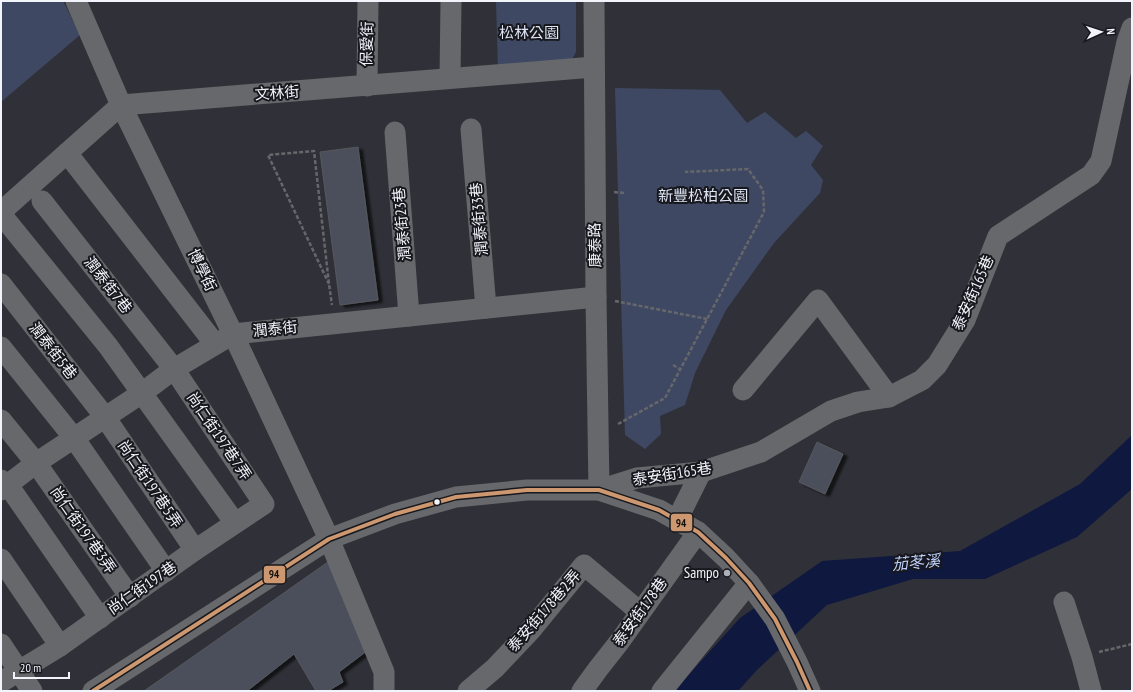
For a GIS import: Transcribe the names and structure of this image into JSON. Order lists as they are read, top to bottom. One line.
{"streets":{"street":["保愛街","文林街","潤泰街33巷","潤泰街23巷","康泰路","博學街","潤泰街7巷","泰安街165巷","潤泰街","潤泰街5巷","尚仁街197巷7弄","尚仁街197巷5弄","尚仁街197巷3弄","尚仁街197巷","泰安街178巷2弄","泰安街178巷"]},"crossings":[["保愛街","文林街"],["文林街","康泰路"],["文林街","博學街"],["潤泰街33巷","潤泰街"],["潤泰街23巷","潤泰街"],["康泰路","泰安街165巷"],["康泰路","潤泰街"],["博學街","潤泰街"],["潤泰街7巷","潤泰街"],["潤泰街7巷","尚仁街197巷7弄"],["潤泰街","潤泰街5巷"],["潤泰街","尚仁街197巷7弄"],["潤泰街","尚仁街197巷5弄"],["潤泰街","尚仁街197巷3弄"],["潤泰街5巷","尚仁街197巷5弄"],["尚仁街197巷7弄","尚仁街197巷"],["尚仁街197巷5弄","尚仁街197巷"],["尚仁街197巷3弄","尚仁街197巷"],["泰安街178巷2弄","泰安街178巷"]],"water":["茄苳溪"],"parks":["松林公園","新豐松柏公園"],"places":["Sampo"],"lines":["transit line 94"],"scale_bar":"20 m","north":"right"}
